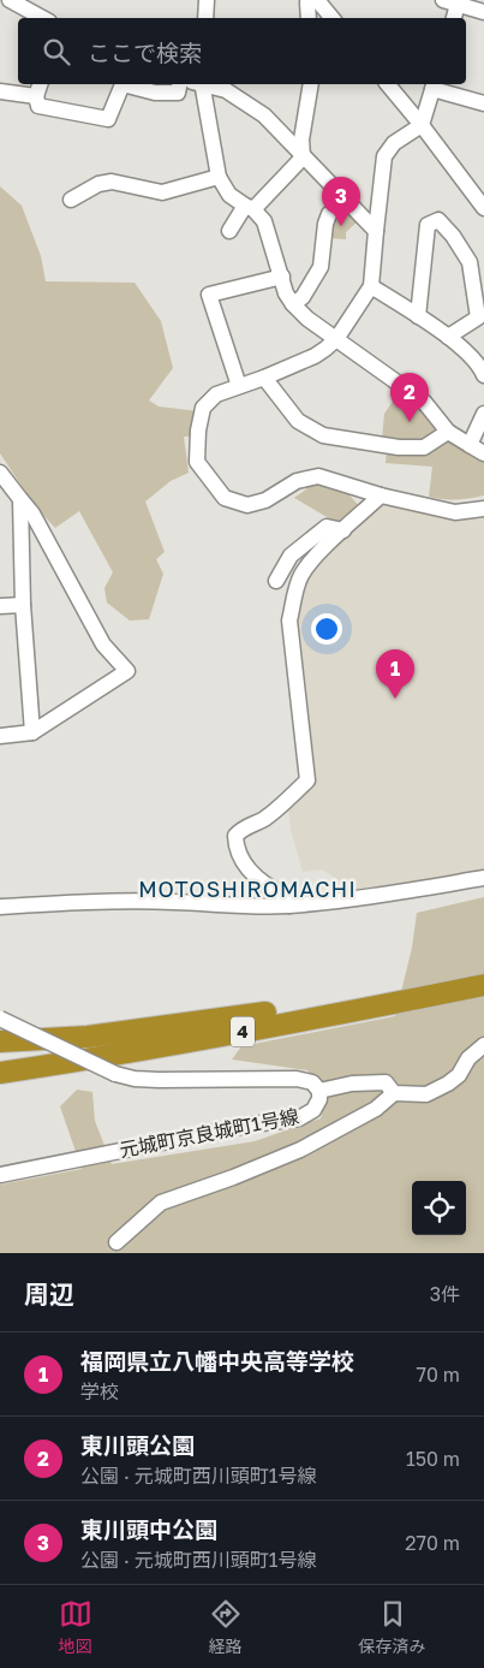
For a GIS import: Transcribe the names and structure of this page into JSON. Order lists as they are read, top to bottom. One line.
{"streets":{"highway":["4"],"street":["元城町京良城町1号線"]},"districts":["MOTOSHIROMACHI"],"page":{"search":"ここで検索","pins":["3","2","1"],"heading":["周辺","3件"],"list":[{"mark":"1","name":"福岡県立八幡中央高等学校","note":"学校","value":"70 m"},{"mark":"2","name":"東川頭公園","note":"公園 · 元城町西川頭町1号線","value":"150 m"},{"mark":"3","name":"東川頭中公園","note":"公園 · 元城町西川頭町1号線","value":"270 m"}],"nav":["地図","経路","保存済み"]}}
